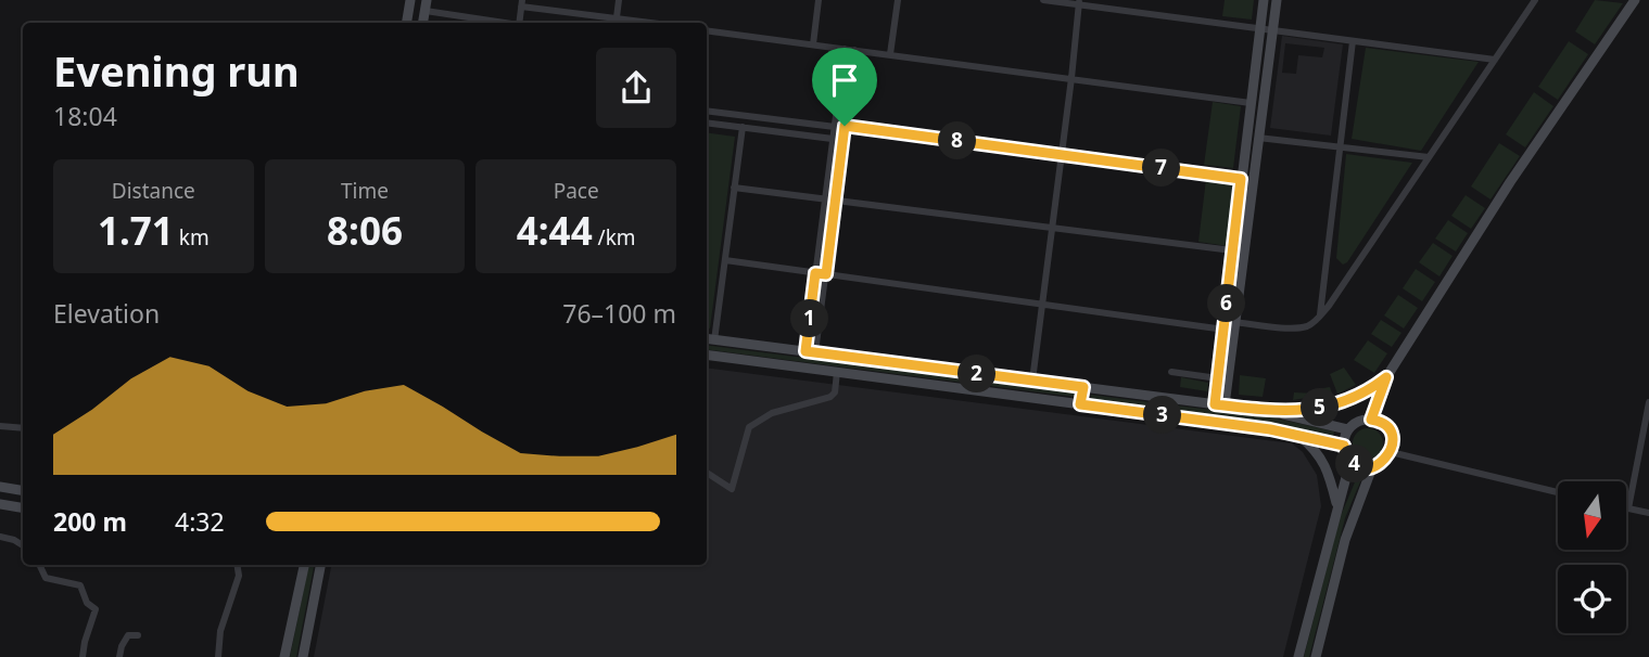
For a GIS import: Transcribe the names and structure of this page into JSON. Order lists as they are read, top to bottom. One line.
{"north":"bottom","page":{"heading":["Evening run","18:04"],"pins":["8","7","6","1","2","5","3","4"],"stats":[["Distance","1.71 km"],["Time","8:06"],["Pace","4:44 /km"]],"chart":["Elevation","76–100 m"],"list":[{"name":"200 m","note":"4:32"}]}}
